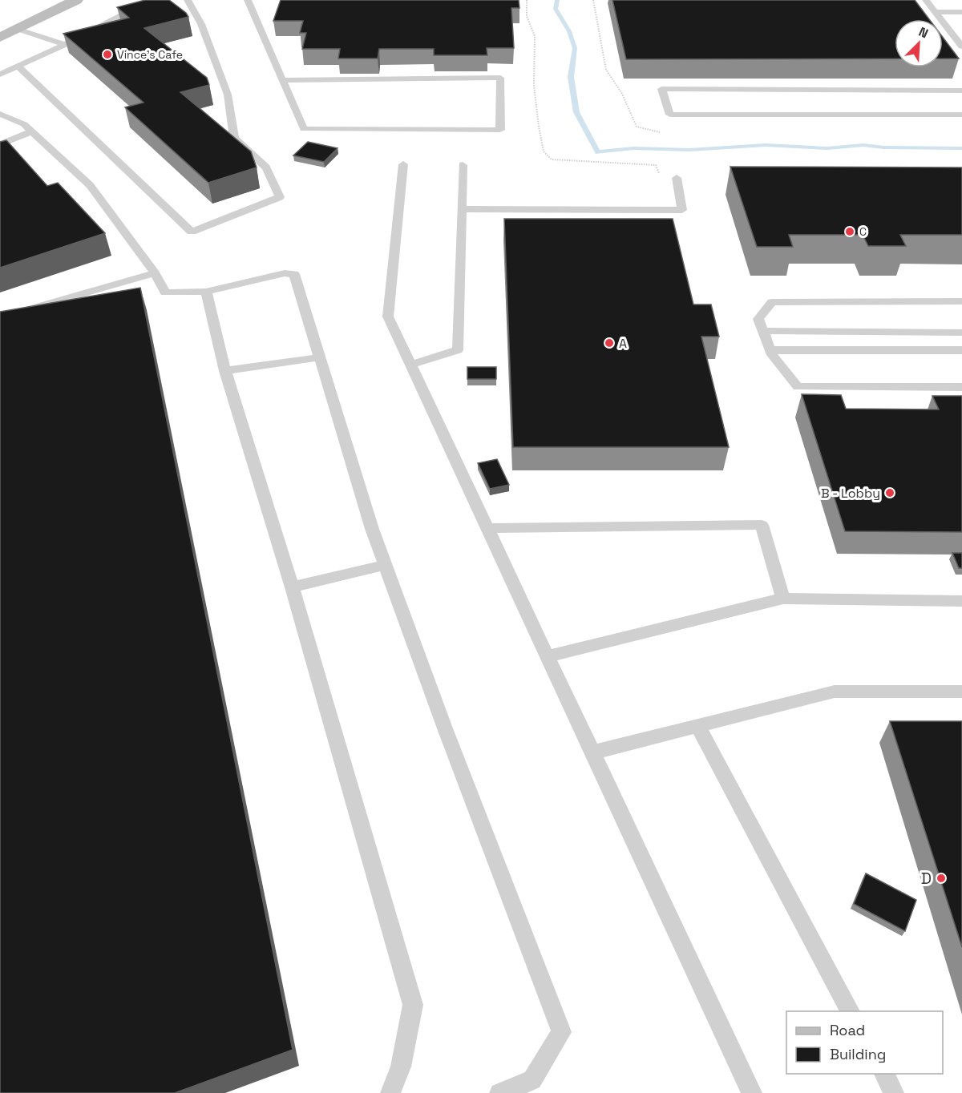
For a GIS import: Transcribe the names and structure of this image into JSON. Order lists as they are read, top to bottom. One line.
{"places":["Vince's Cafe","C","A","B - Lobby","D"],"legend":["Road","Building"],"north":"top right"}
